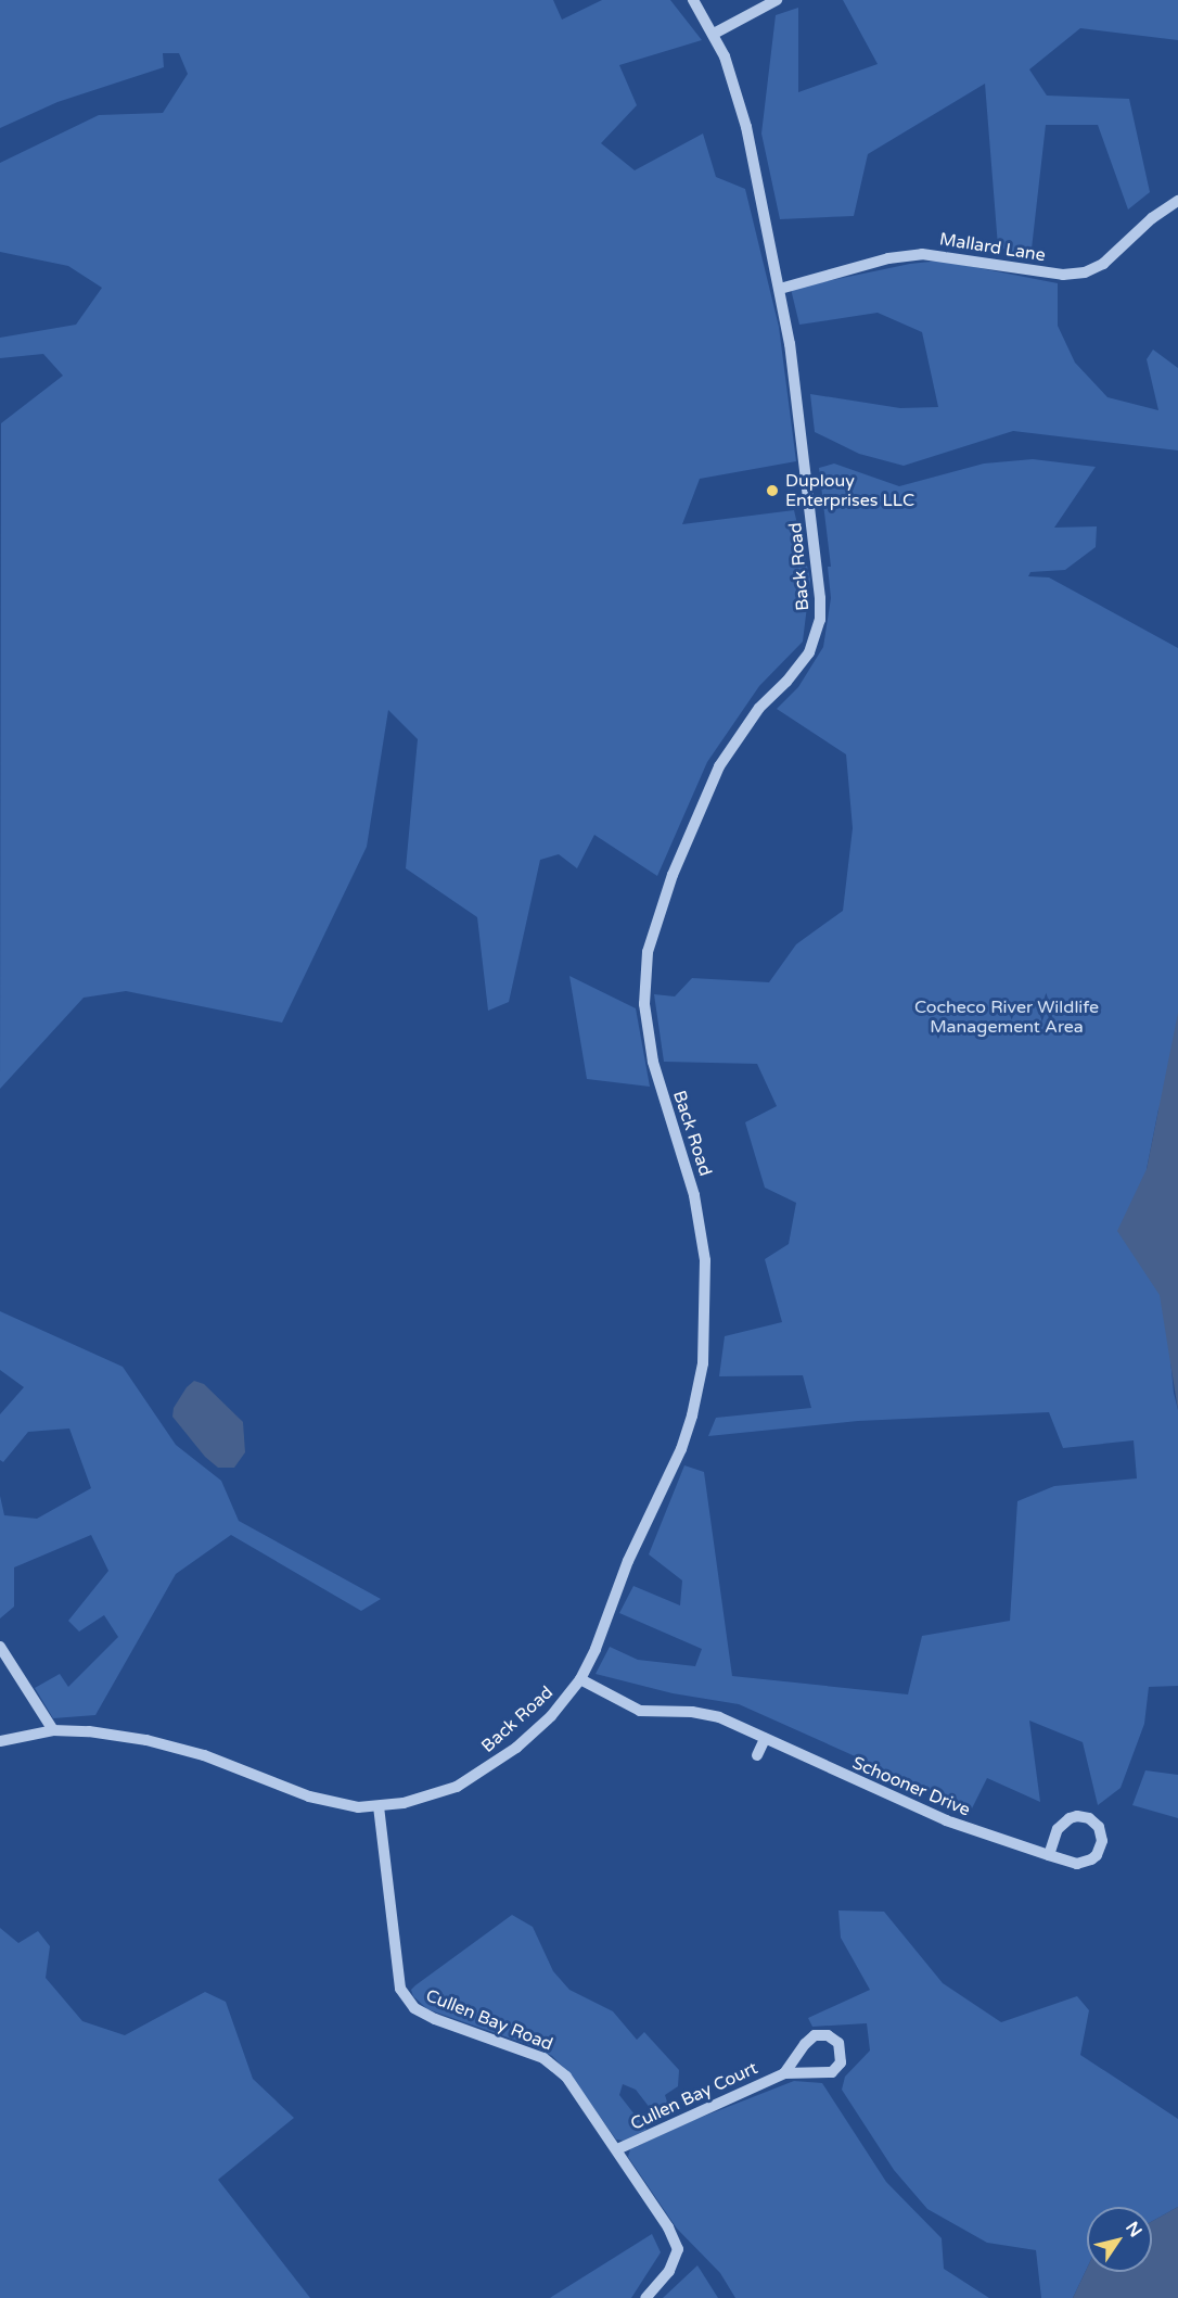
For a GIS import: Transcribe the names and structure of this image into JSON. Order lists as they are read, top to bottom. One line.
{"streets":{"street":["Mallard Lane","Back Road","Schooner Drive","Cullen Bay Road","Cullen Bay Court"]},"crossings":[["Mallard Lane","Back Road"],["Back Road","Schooner Drive"],["Back Road","Cullen Bay Road"],["Cullen Bay Road","Cullen Bay Court"]],"parks":["Cocheco River Wildlife Management Area"],"places":["Duplouy Enterprises LLC"],"north":"top right"}
